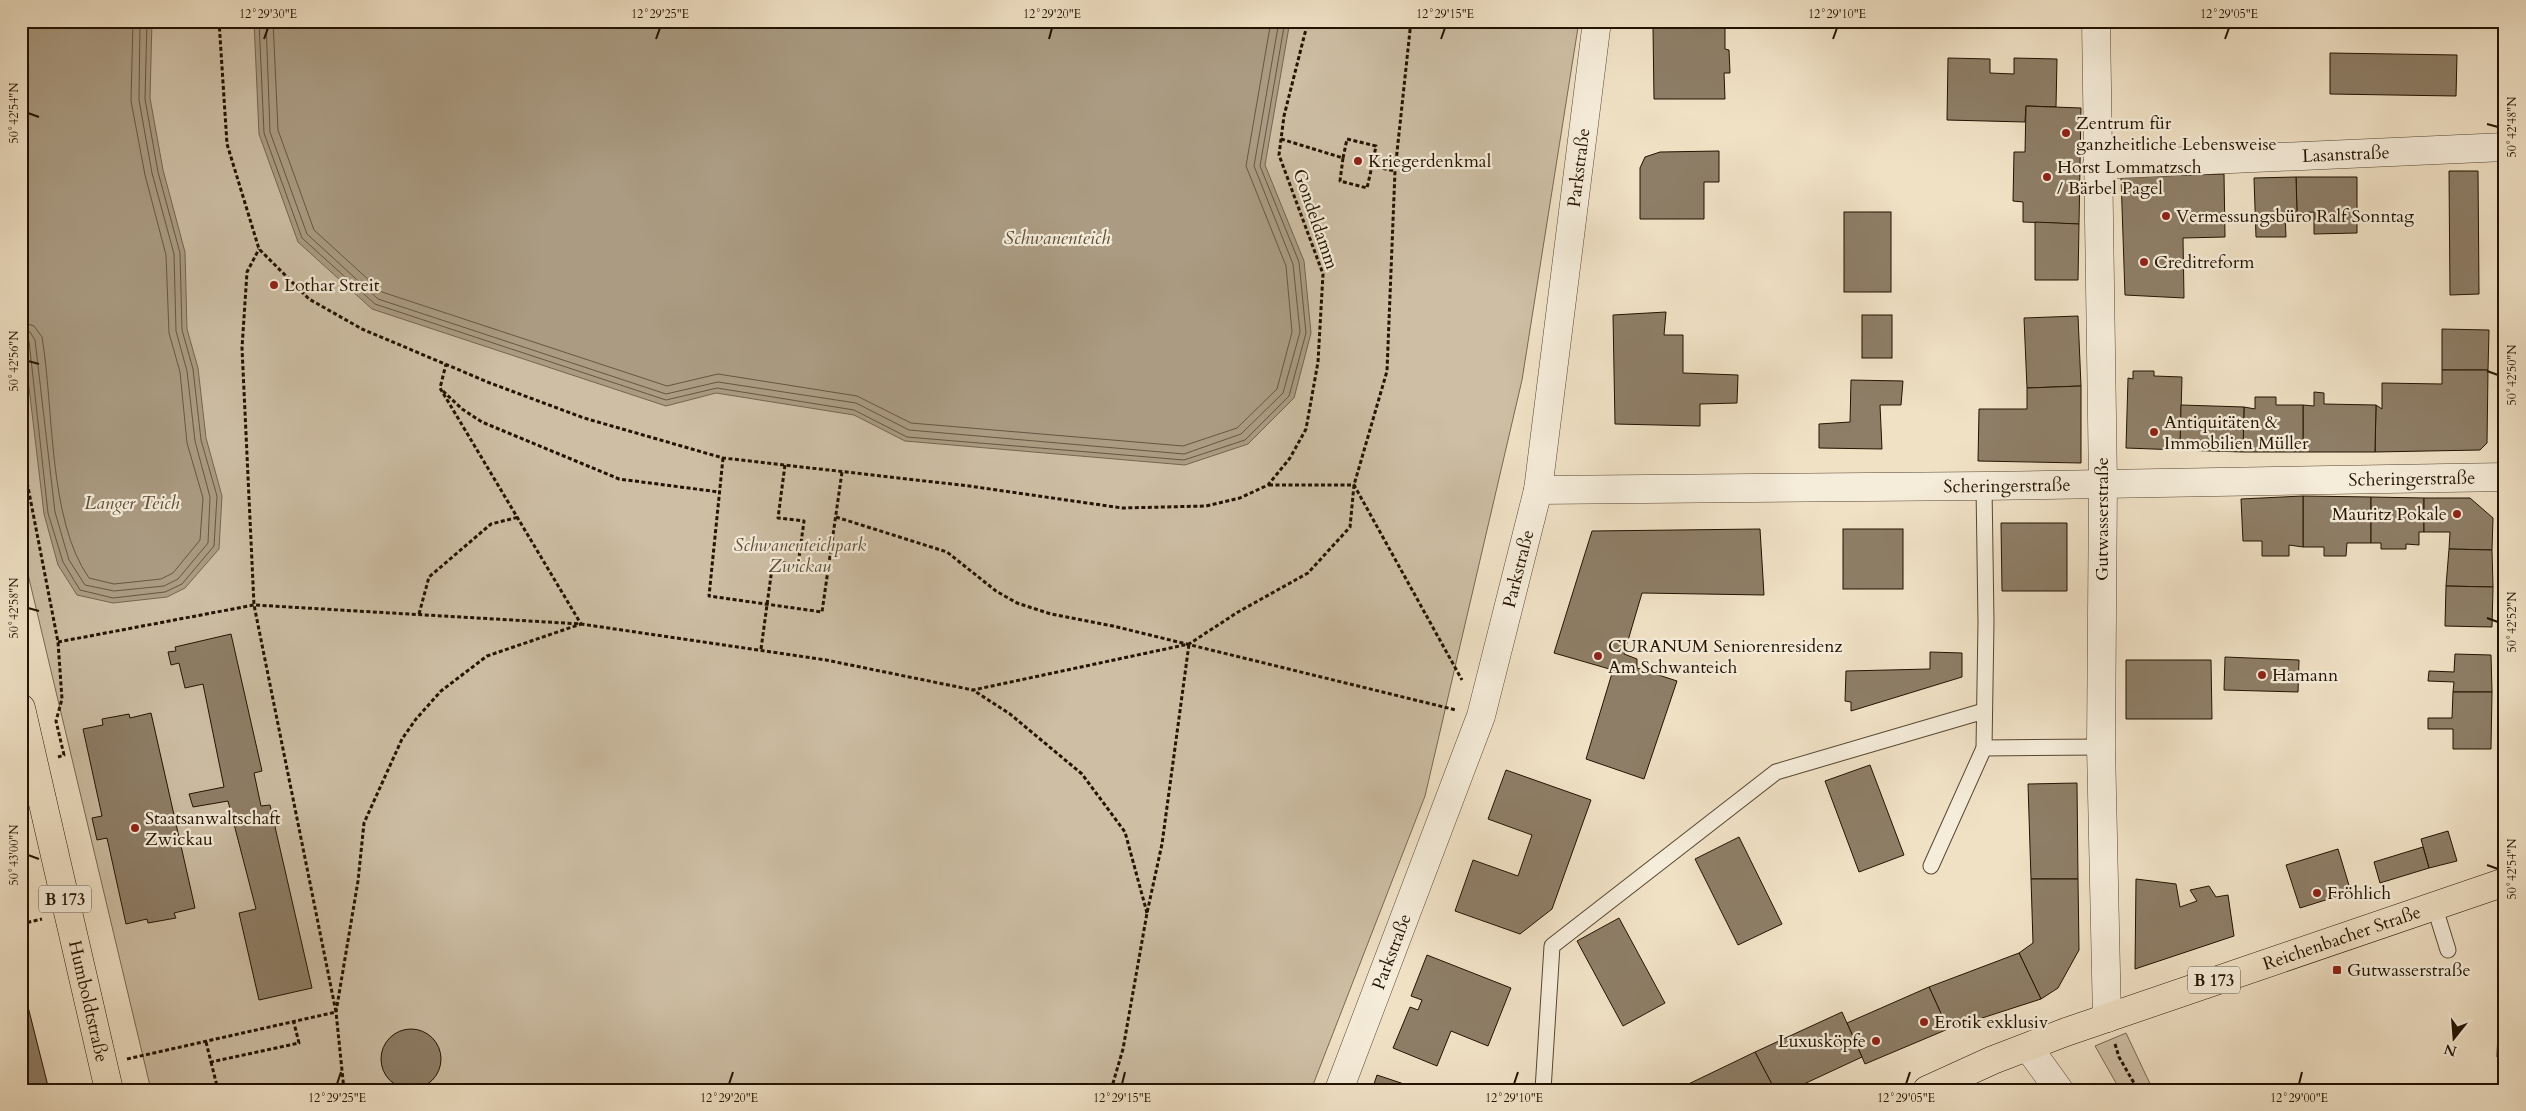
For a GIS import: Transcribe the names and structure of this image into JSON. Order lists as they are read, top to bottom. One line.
{"streets":{"main road":["B 173","Reichenbacher Straße","Humboldtstraße"],"street":["Lasanstraße","Parkstraße","Scheringerstraße","Gutwasserstraße"],"path":["Gondeldamm"]},"crossings":[["Lasanstraße","Gutwasserstraße"],["Parkstraße","Scheringerstraße"],["Scheringerstraße","Gutwasserstraße"],["Gutwasserstraße","Reichenbacher Straße"]],"water":["Schwanenteich","Langer Teich"],"parks":["Schwanenteichpark Zwickau"],"places":{"other":["Zentrum für ganzheitliche Lebensweise","Kriegerdenkmal","Horst Lommatzsch / Bärbel Pagel","Vermessungsbüro Ralf Sonntag","Creditreform","Lothar Streit","Antiquitäten & Immobilien Müller","Mauritz Pokale","CURANUM Seniorenresidenz Am Schwanteich","Hamann","Staatsanwaltschaft Zwickau","Fröhlich","Erotik exklusiv","Luxusköpfe"],"transit":["Gutwasserstraße"]},"north":"bottom","coordinates":["12°29'30\"E","12°29'25\"E","12°29'20\"E","12°29'15\"E","12°29'10\"E","12°29'05\"E","50°42'54\"N","50°42'48\"N","50°42'56\"N","50°42'50\"N","50°42'58\"N","50°42'52\"N","50°43'00\"N","12°29'00\"E"]}
